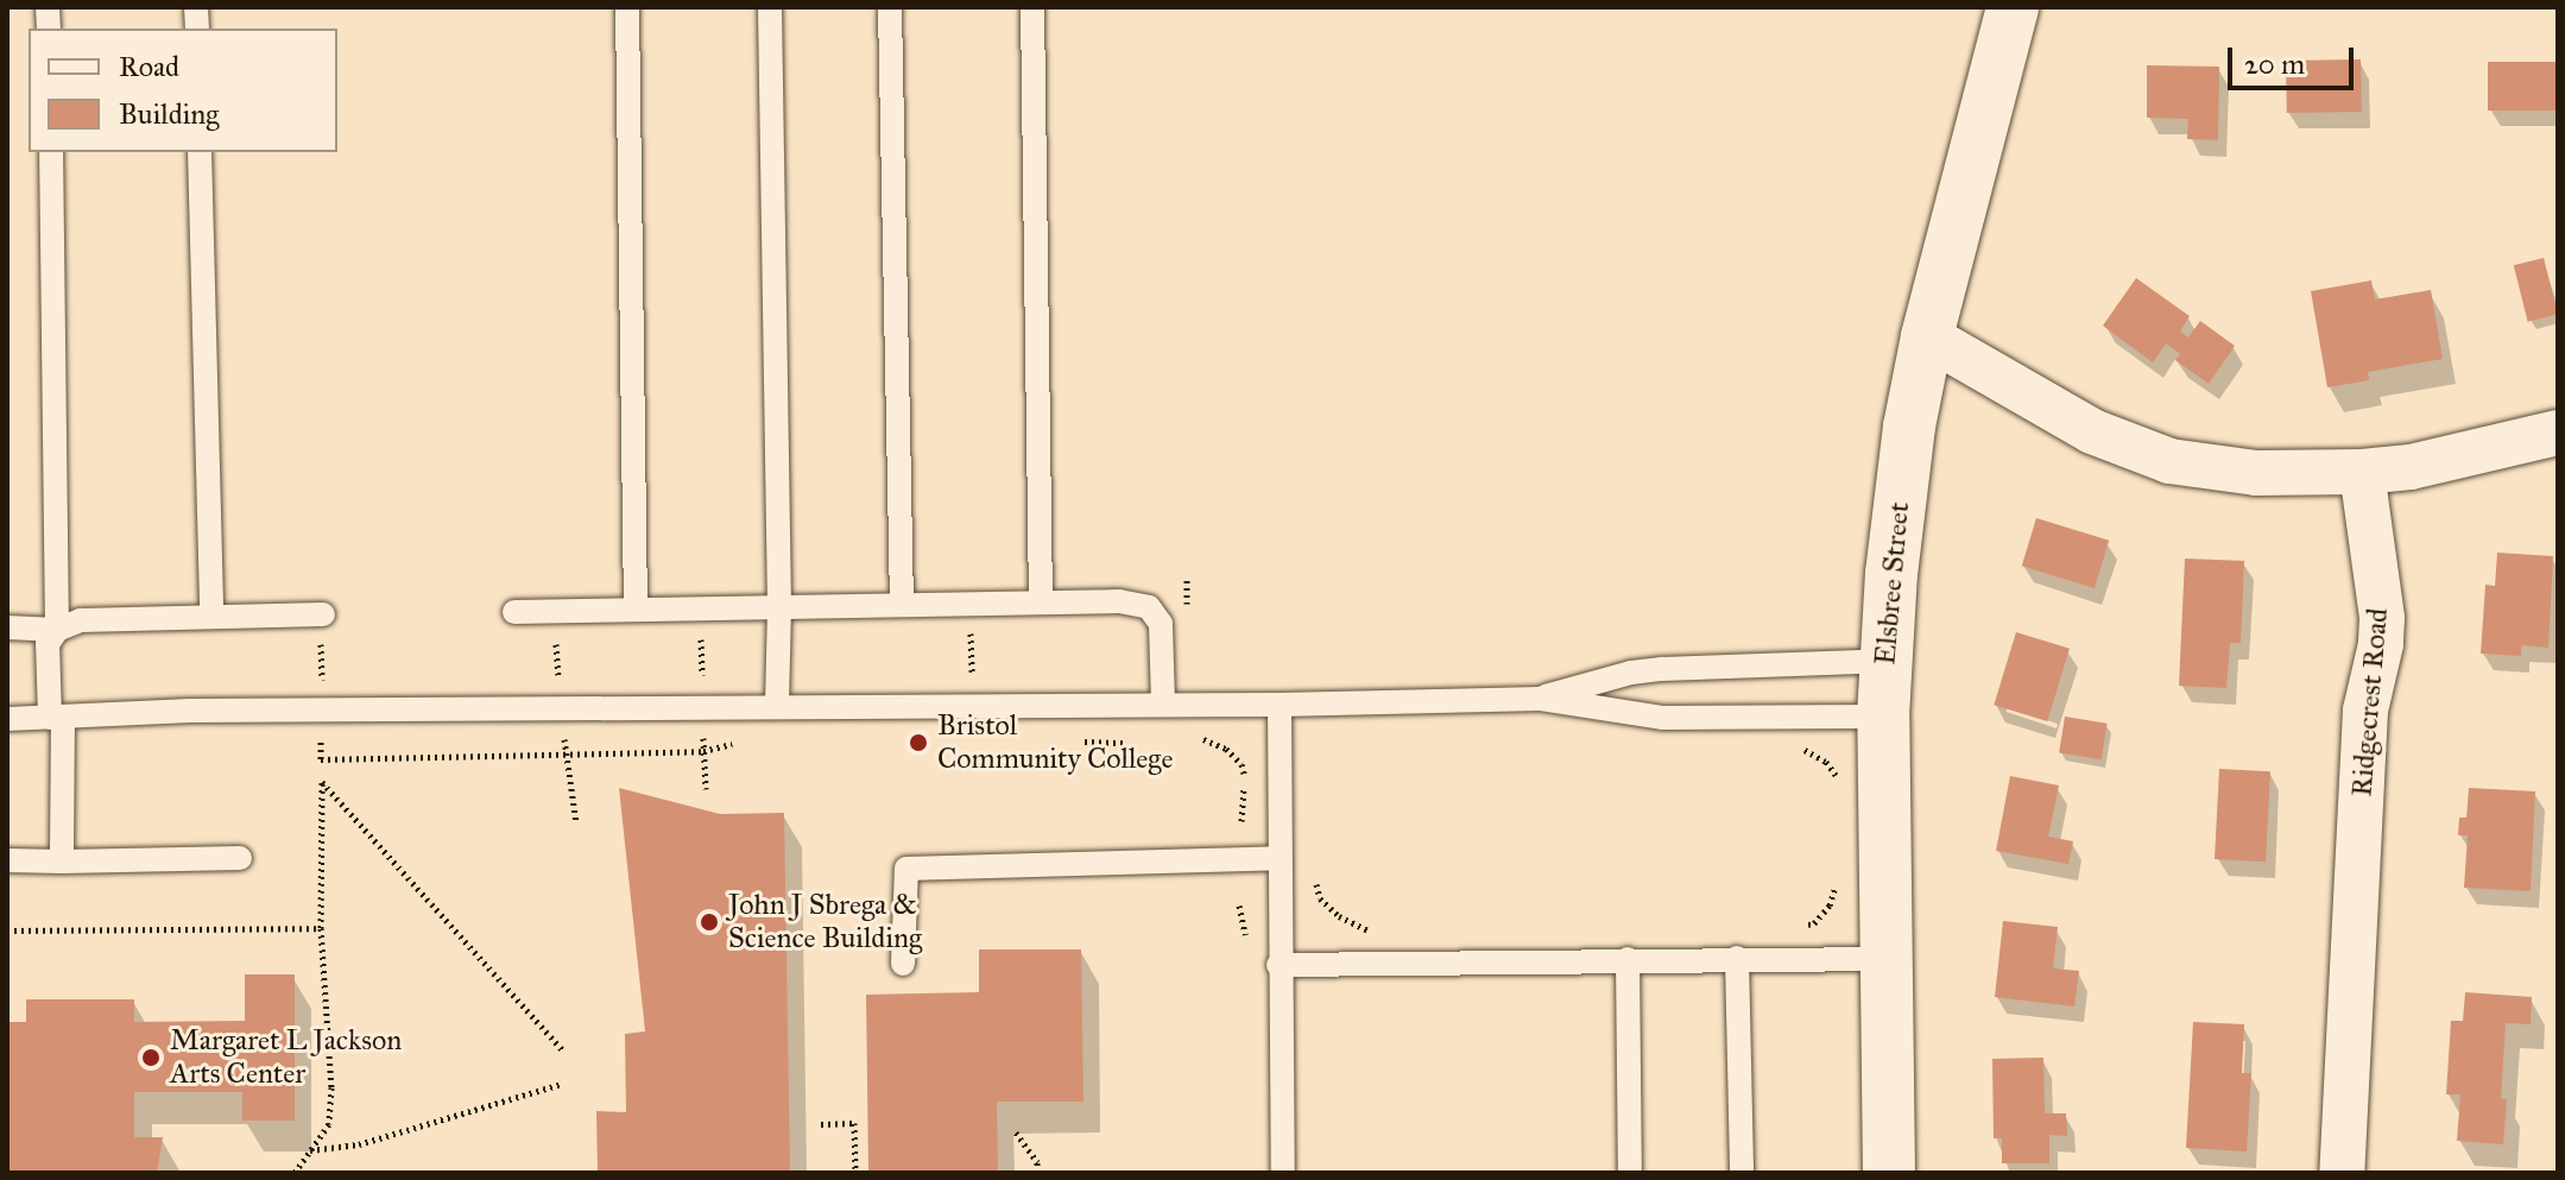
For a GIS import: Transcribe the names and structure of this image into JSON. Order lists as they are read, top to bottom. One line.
{"streets":{"street":["Elsbree Street","Ridgecrest Road"]},"places":["Bristol Community College","John J Sbrega & Science Building","Margaret L Jackson Arts Center"],"legend":["Road","Building"],"scale_bar":"20 m"}
